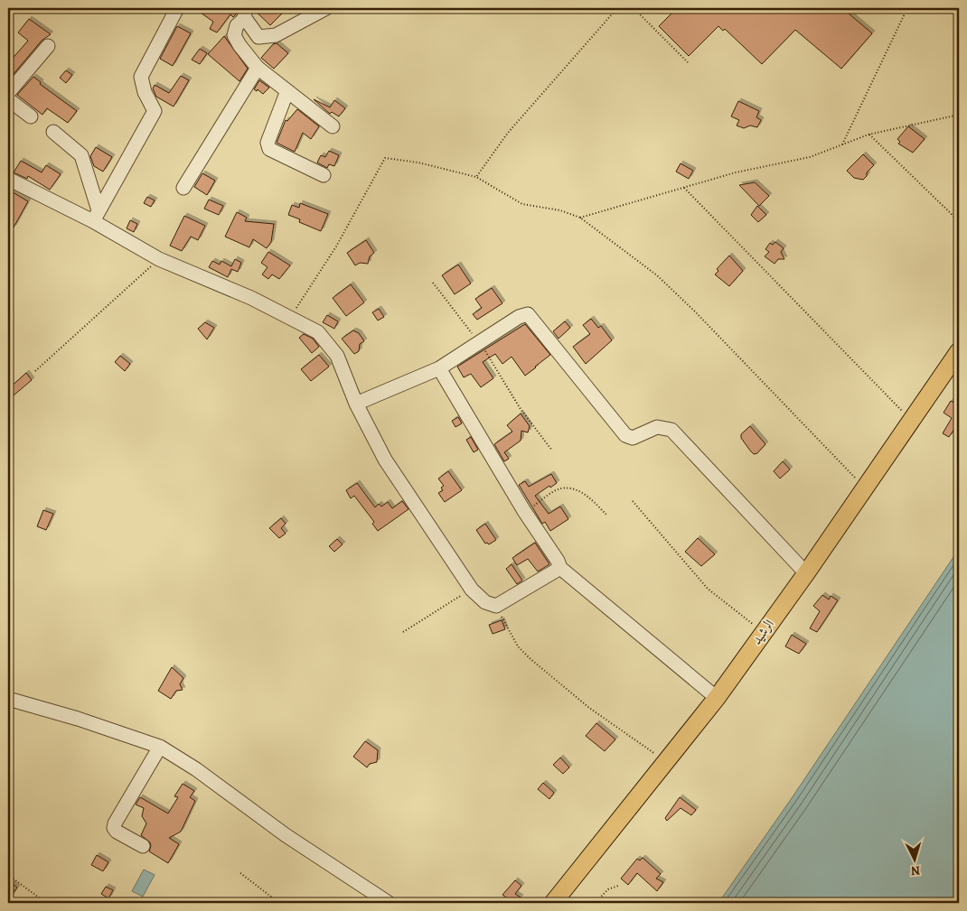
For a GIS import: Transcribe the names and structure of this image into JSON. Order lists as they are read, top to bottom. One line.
{"streets":{"main road":["الرشيد"]},"north":"bottom"}
